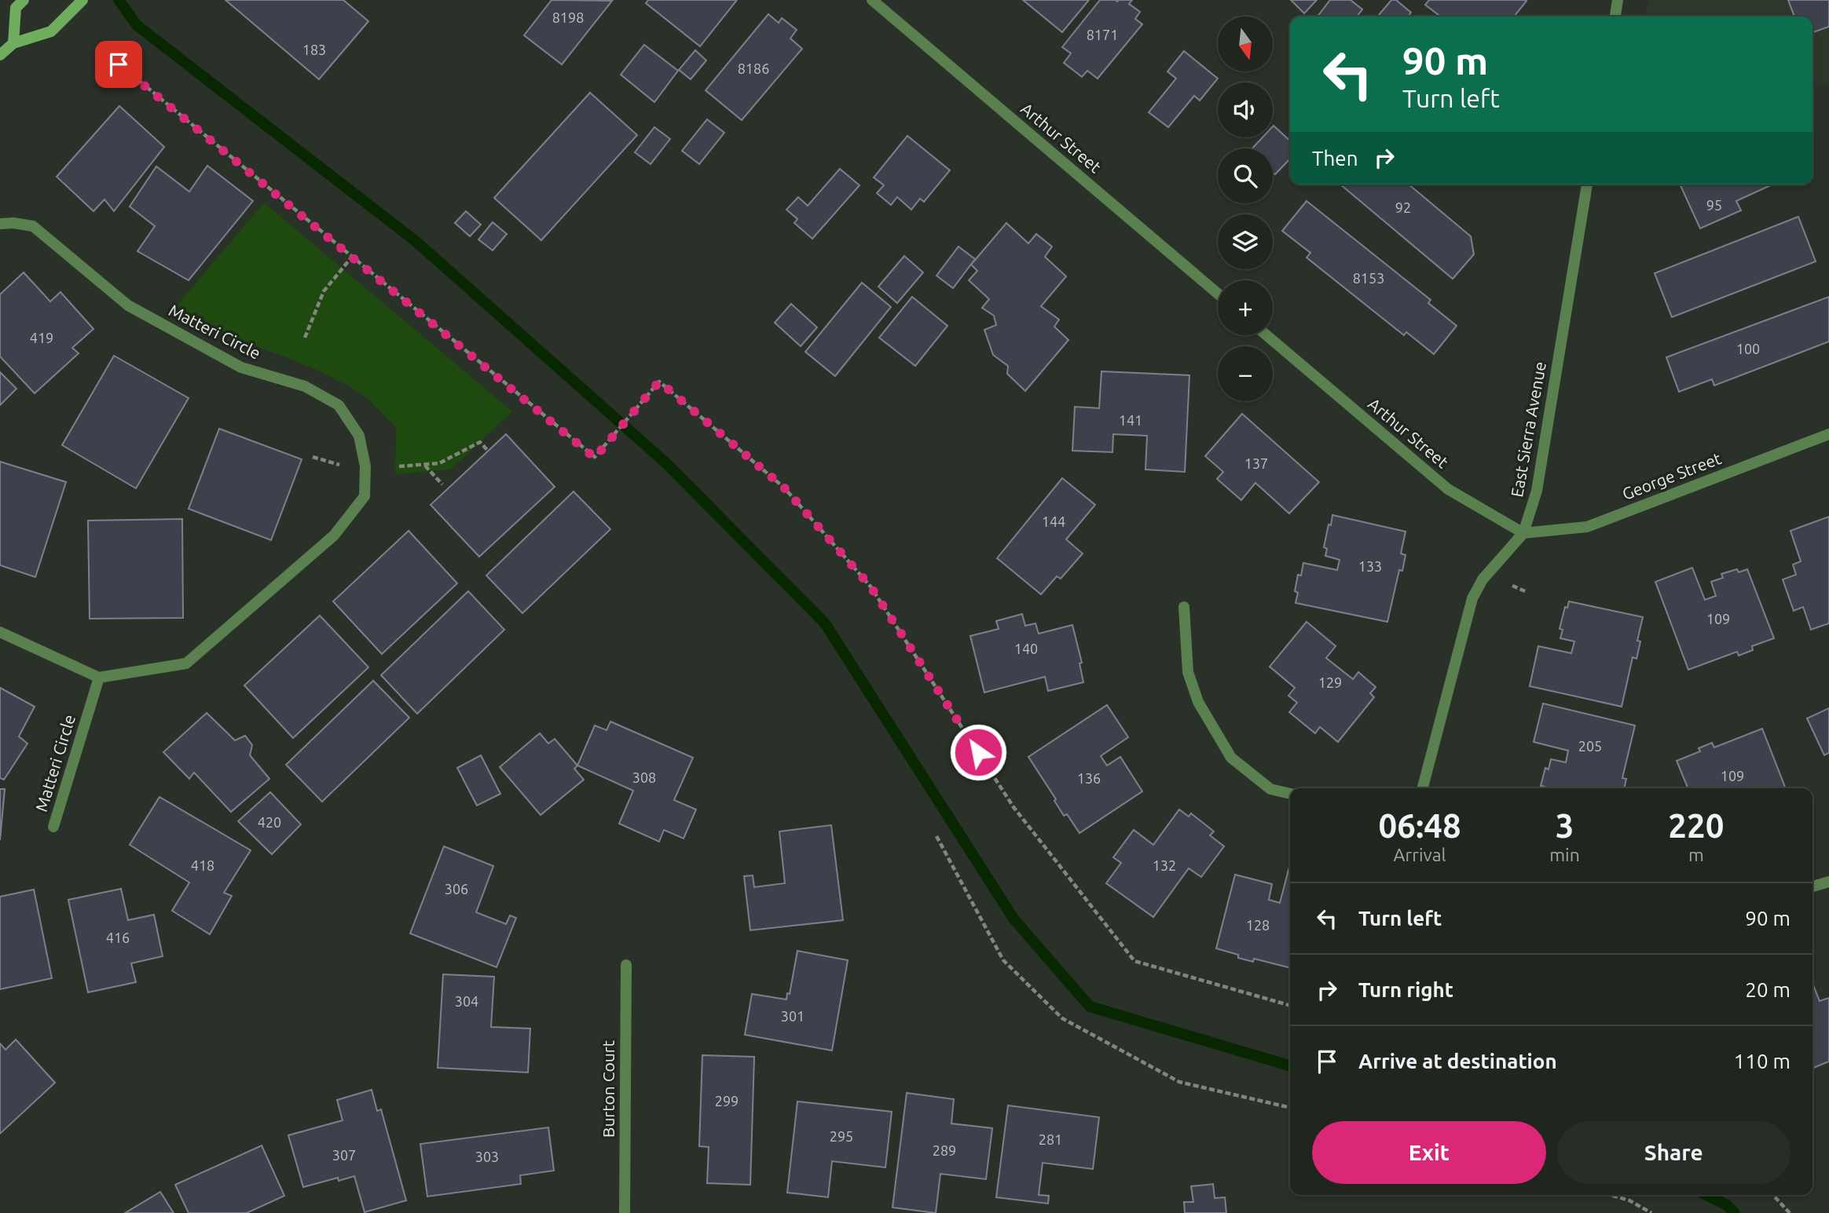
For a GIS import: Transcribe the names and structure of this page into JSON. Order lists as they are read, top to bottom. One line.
{"streets":{"street":["Arthur Street","Matteri Circle","East Sierra Avenue","George Street","Burton Court"]},"crossings":[["Arthur Street","East Sierra Avenue"],["Arthur Street","George Street"],["East Sierra Avenue","George Street"]],"house_numbers":["8198","8171","183","8186","95","92","8153","419","100","141","137","144","133","109","140","129","205","109","308","136","420","418","132","306","128","416","304","301","299","295","281","289","307","303"],"north":"bottom","page":{"map_buttons":["+","−"],"turn":["90 m","Turn left"],"then":"Then","eta":["06:48","Arrival","3","min","220","m"],"list":[{"name":"Turn left","value":"90 m"},{"name":"Turn right","value":"20 m"},{"name":"Arrive at destination","value":"110 m"}],"buttons":["Exit","Share"]}}
